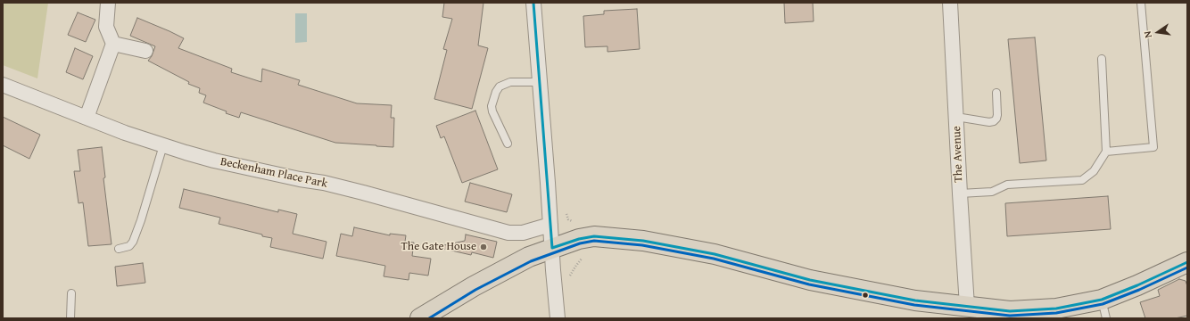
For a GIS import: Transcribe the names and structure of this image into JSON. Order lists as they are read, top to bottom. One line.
{"streets":{"street":["The Avenue","Beckenham Place Park"]},"places":["The Gate House"],"north":"left"}
